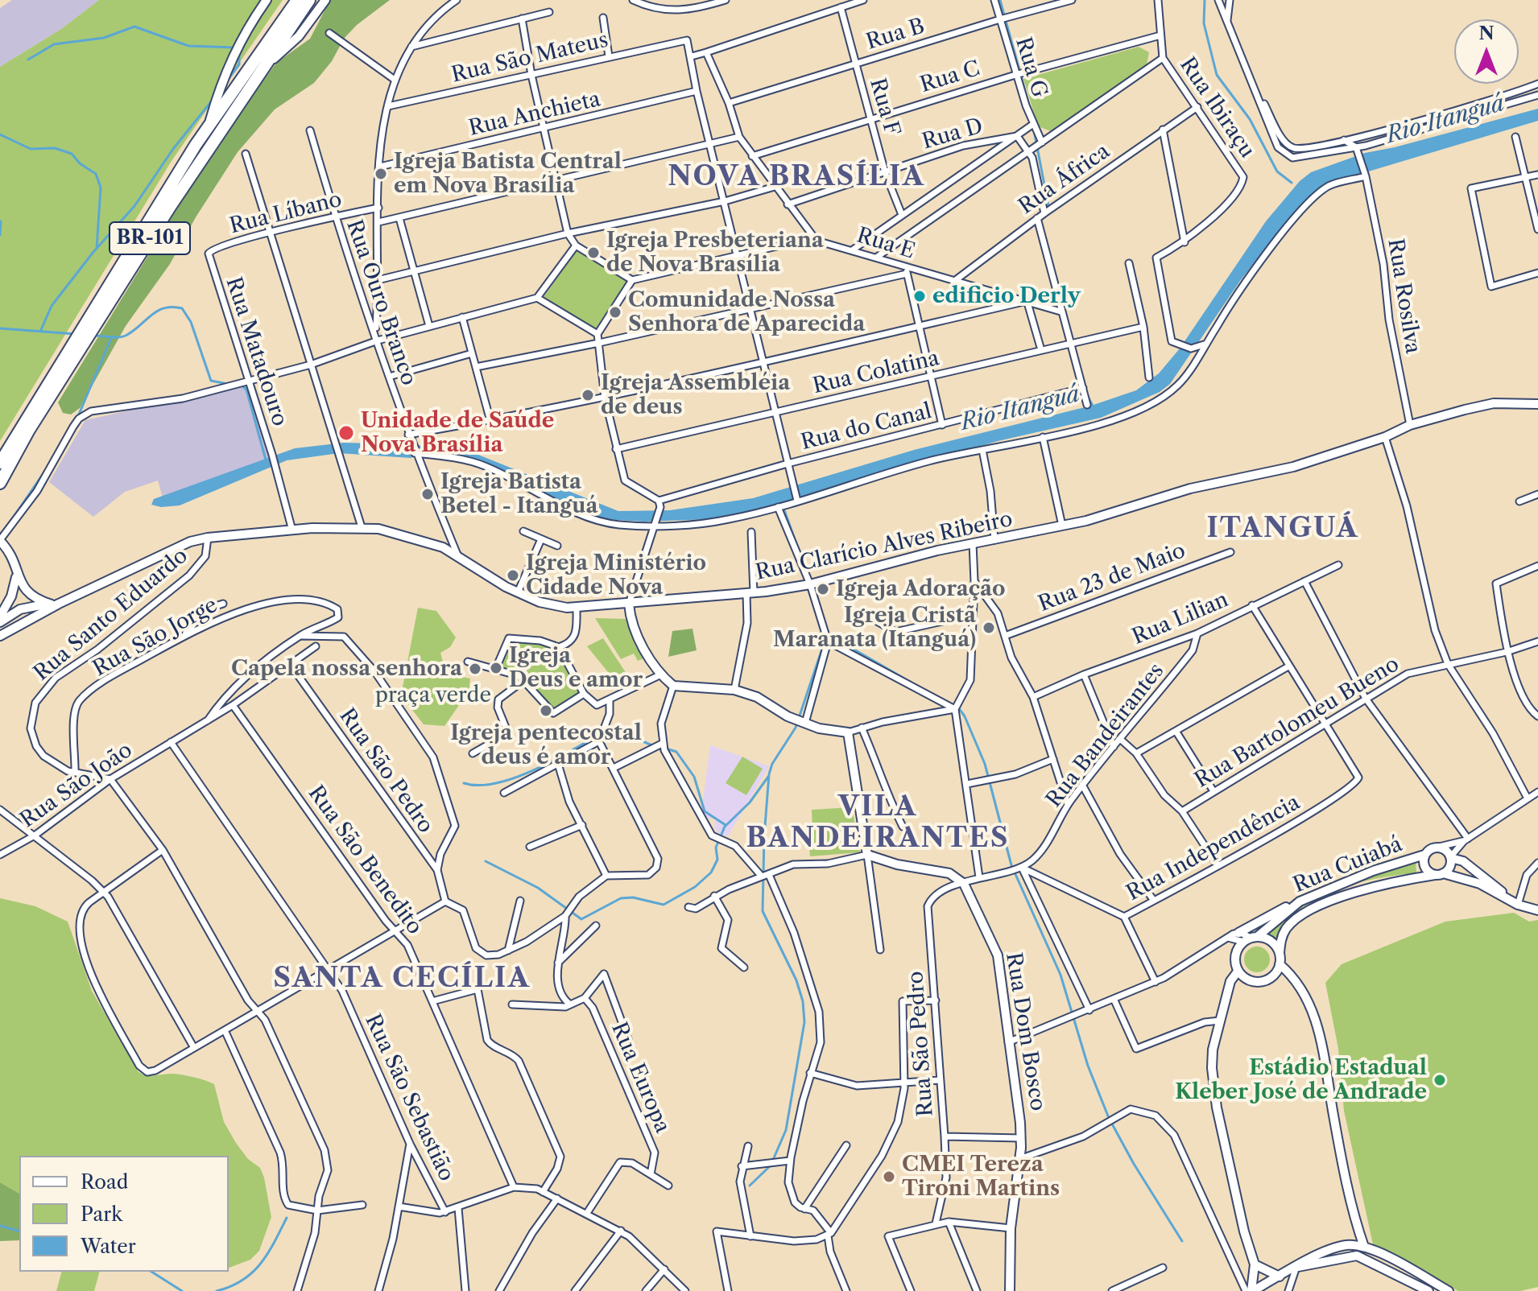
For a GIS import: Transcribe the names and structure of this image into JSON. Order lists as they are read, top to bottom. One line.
{"streets":{"highway":["BR-101"],"street":["Rua B","Rua São Mateus","Rua G","Rua C","Rua F","Rua Ibiraçu","Rua Anchieta","Rua D","Rua África","Rua Líbano","Rua E","Rua Rosilva","Rua Ouro Branco","Rua Matadouro","Rua Colatina","Rua do Canal","Rua Clarício Alves Ribeiro","Rua 23 de Maio","Rua Santo Eduardo","Rua Lilian","Rua São Jorge","Rua Bartolomeu Bueno","Rua Bandeirantes","Rua São Pedro","Rua São João","Rua Independência","Rua São Benedito","Rua Cuiabá","Rua Dom Bosco","Rua Europa","Rua São Sebastião"]},"crossings":[["Rua B","Rua G"],["Rua B","Rua F"],["Rua G","Rua C"],["Rua C","Rua F"],["Rua F","Rua D"],["Rua Ibiraçu","Rua África"],["Rua África","Rua E"],["Rua Líbano","Rua Ouro Branco"],["Rua Líbano","Rua Matadouro"],["Rua Rosilva","Rua Clarício Alves Ribeiro"],["Rua Ouro Branco","Rua Clarício Alves Ribeiro"],["Rua Matadouro","Rua Clarício Alves Ribeiro"],["Rua Clarício Alves Ribeiro","Rua Santo Eduardo"],["Rua Santo Eduardo","Rua São Jorge"],["Rua Santo Eduardo","Rua São João"],["Rua Lilian","Rua Bandeirantes"],["Rua Lilian","Rua Independência"],["Rua São Jorge","Rua São João"],["Rua Bartolomeu Bueno","Rua Independência"],["Rua Bandeirantes","Rua Independência"],["Rua São Pedro","Rua São João"],["Rua São Pedro","Rua Dom Bosco"],["Rua São João","Rua São Benedito"],["Rua São João","Rua São Sebastião"]],"districts":["NOVA BRASÍLIA","ITANGUÁ","VILA BANDEIRANTES","SANTA CECÍLIA"],"water":["Rio Itanguá"],"parks":["praça verde"],"places":["Igreja Batista Central em Nova Brasília","Igreja Presbeteriana de Nova Brasília","edificio Derly","Comunidade Nossa Senhora de Aparecida","Igreja Assembléia de deus","Unidade de Saúde Nova Brasília","Igreja Batista Betel - Itanguá","Igreja Ministério Cidade Nova","Igreja Adoração","Igreja Cristã Maranata (Itanguá)","Igreja Deus e amor","Capela nossa senhora","Igreja pentecostal deus é amor","Estádio Estadual Kleber José de Andrade","CMEI Tereza Tironi Martins"],"legend":["Road","Park","Water"],"north":"top"}
